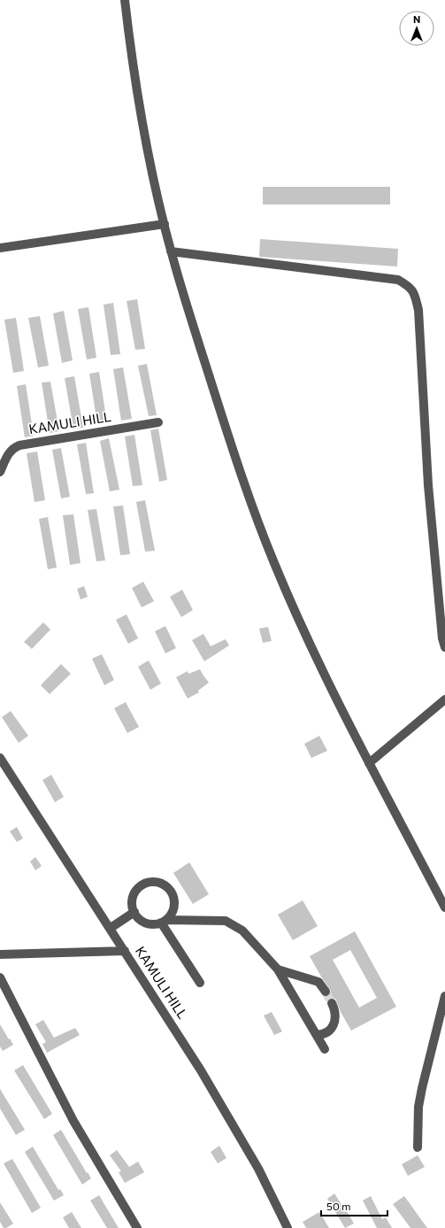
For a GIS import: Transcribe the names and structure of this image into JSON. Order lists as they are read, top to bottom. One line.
{"streets":{"street":["KAMULI HILL"]},"scale_bar":"50 m","north":"top"}
